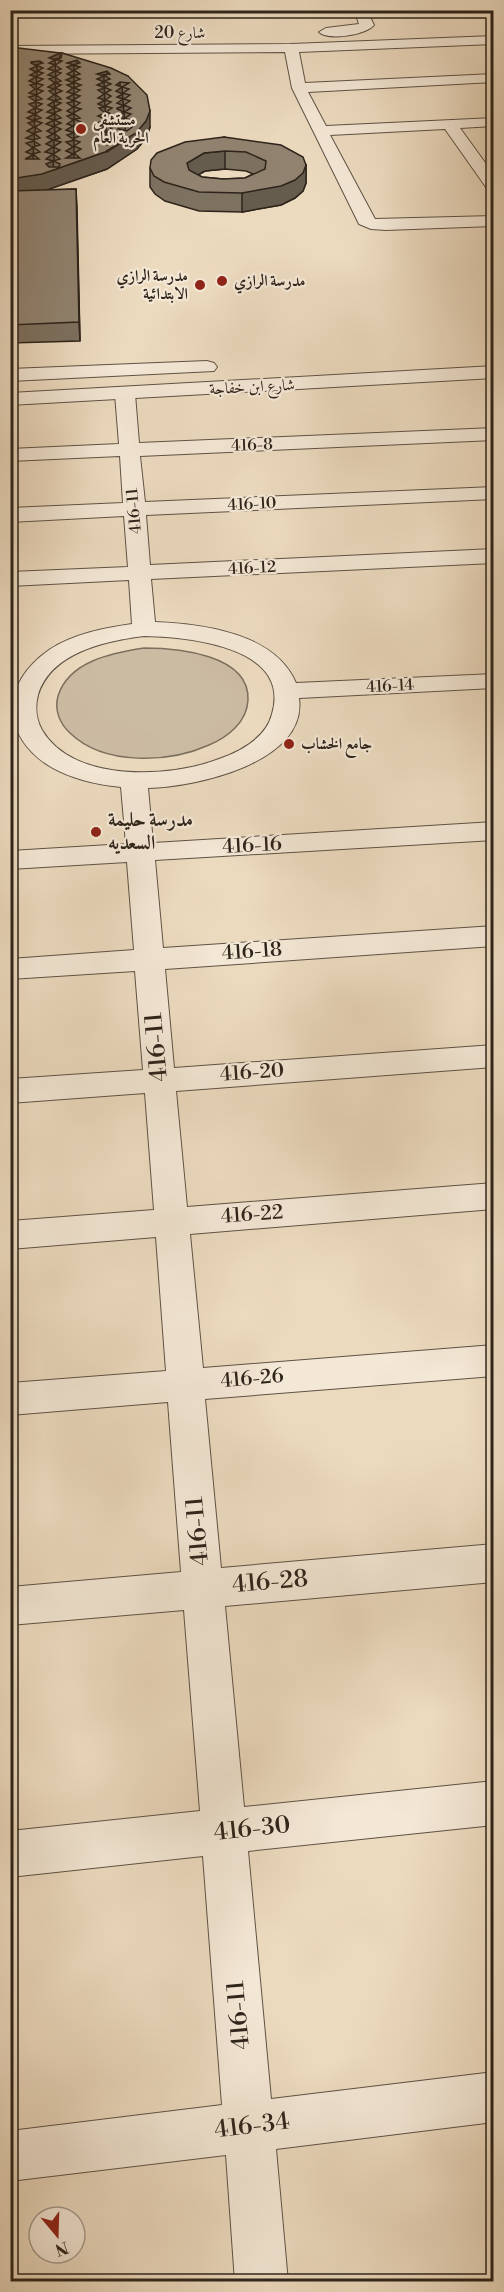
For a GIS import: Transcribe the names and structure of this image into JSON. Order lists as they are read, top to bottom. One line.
{"streets":{"street":["شارع 20","شارع ابن خفاجة","416-8","416-10","416-11","416-12","416-14","416-16","416-18","416-20","416-22","416-26","416-28","416-30","416-34"]},"crossings":[["شارع ابن خفاجة","416-11"],["416-8","416-11"],["416-10","416-11"],["416-11","416-12"],["416-11","416-14"],["416-11","416-16"],["416-11","416-18"],["416-11","416-20"],["416-11","416-22"],["416-11","416-26"],["416-11","416-28"],["416-11","416-30"],["416-11","416-34"]],"places":["مستشفى الحرية العام","مدرسة الرازي","مدرسة الرازي الابتدائية","جامع الخشاب","مدرسة حليمة السعديه"],"north":"bottom"}
